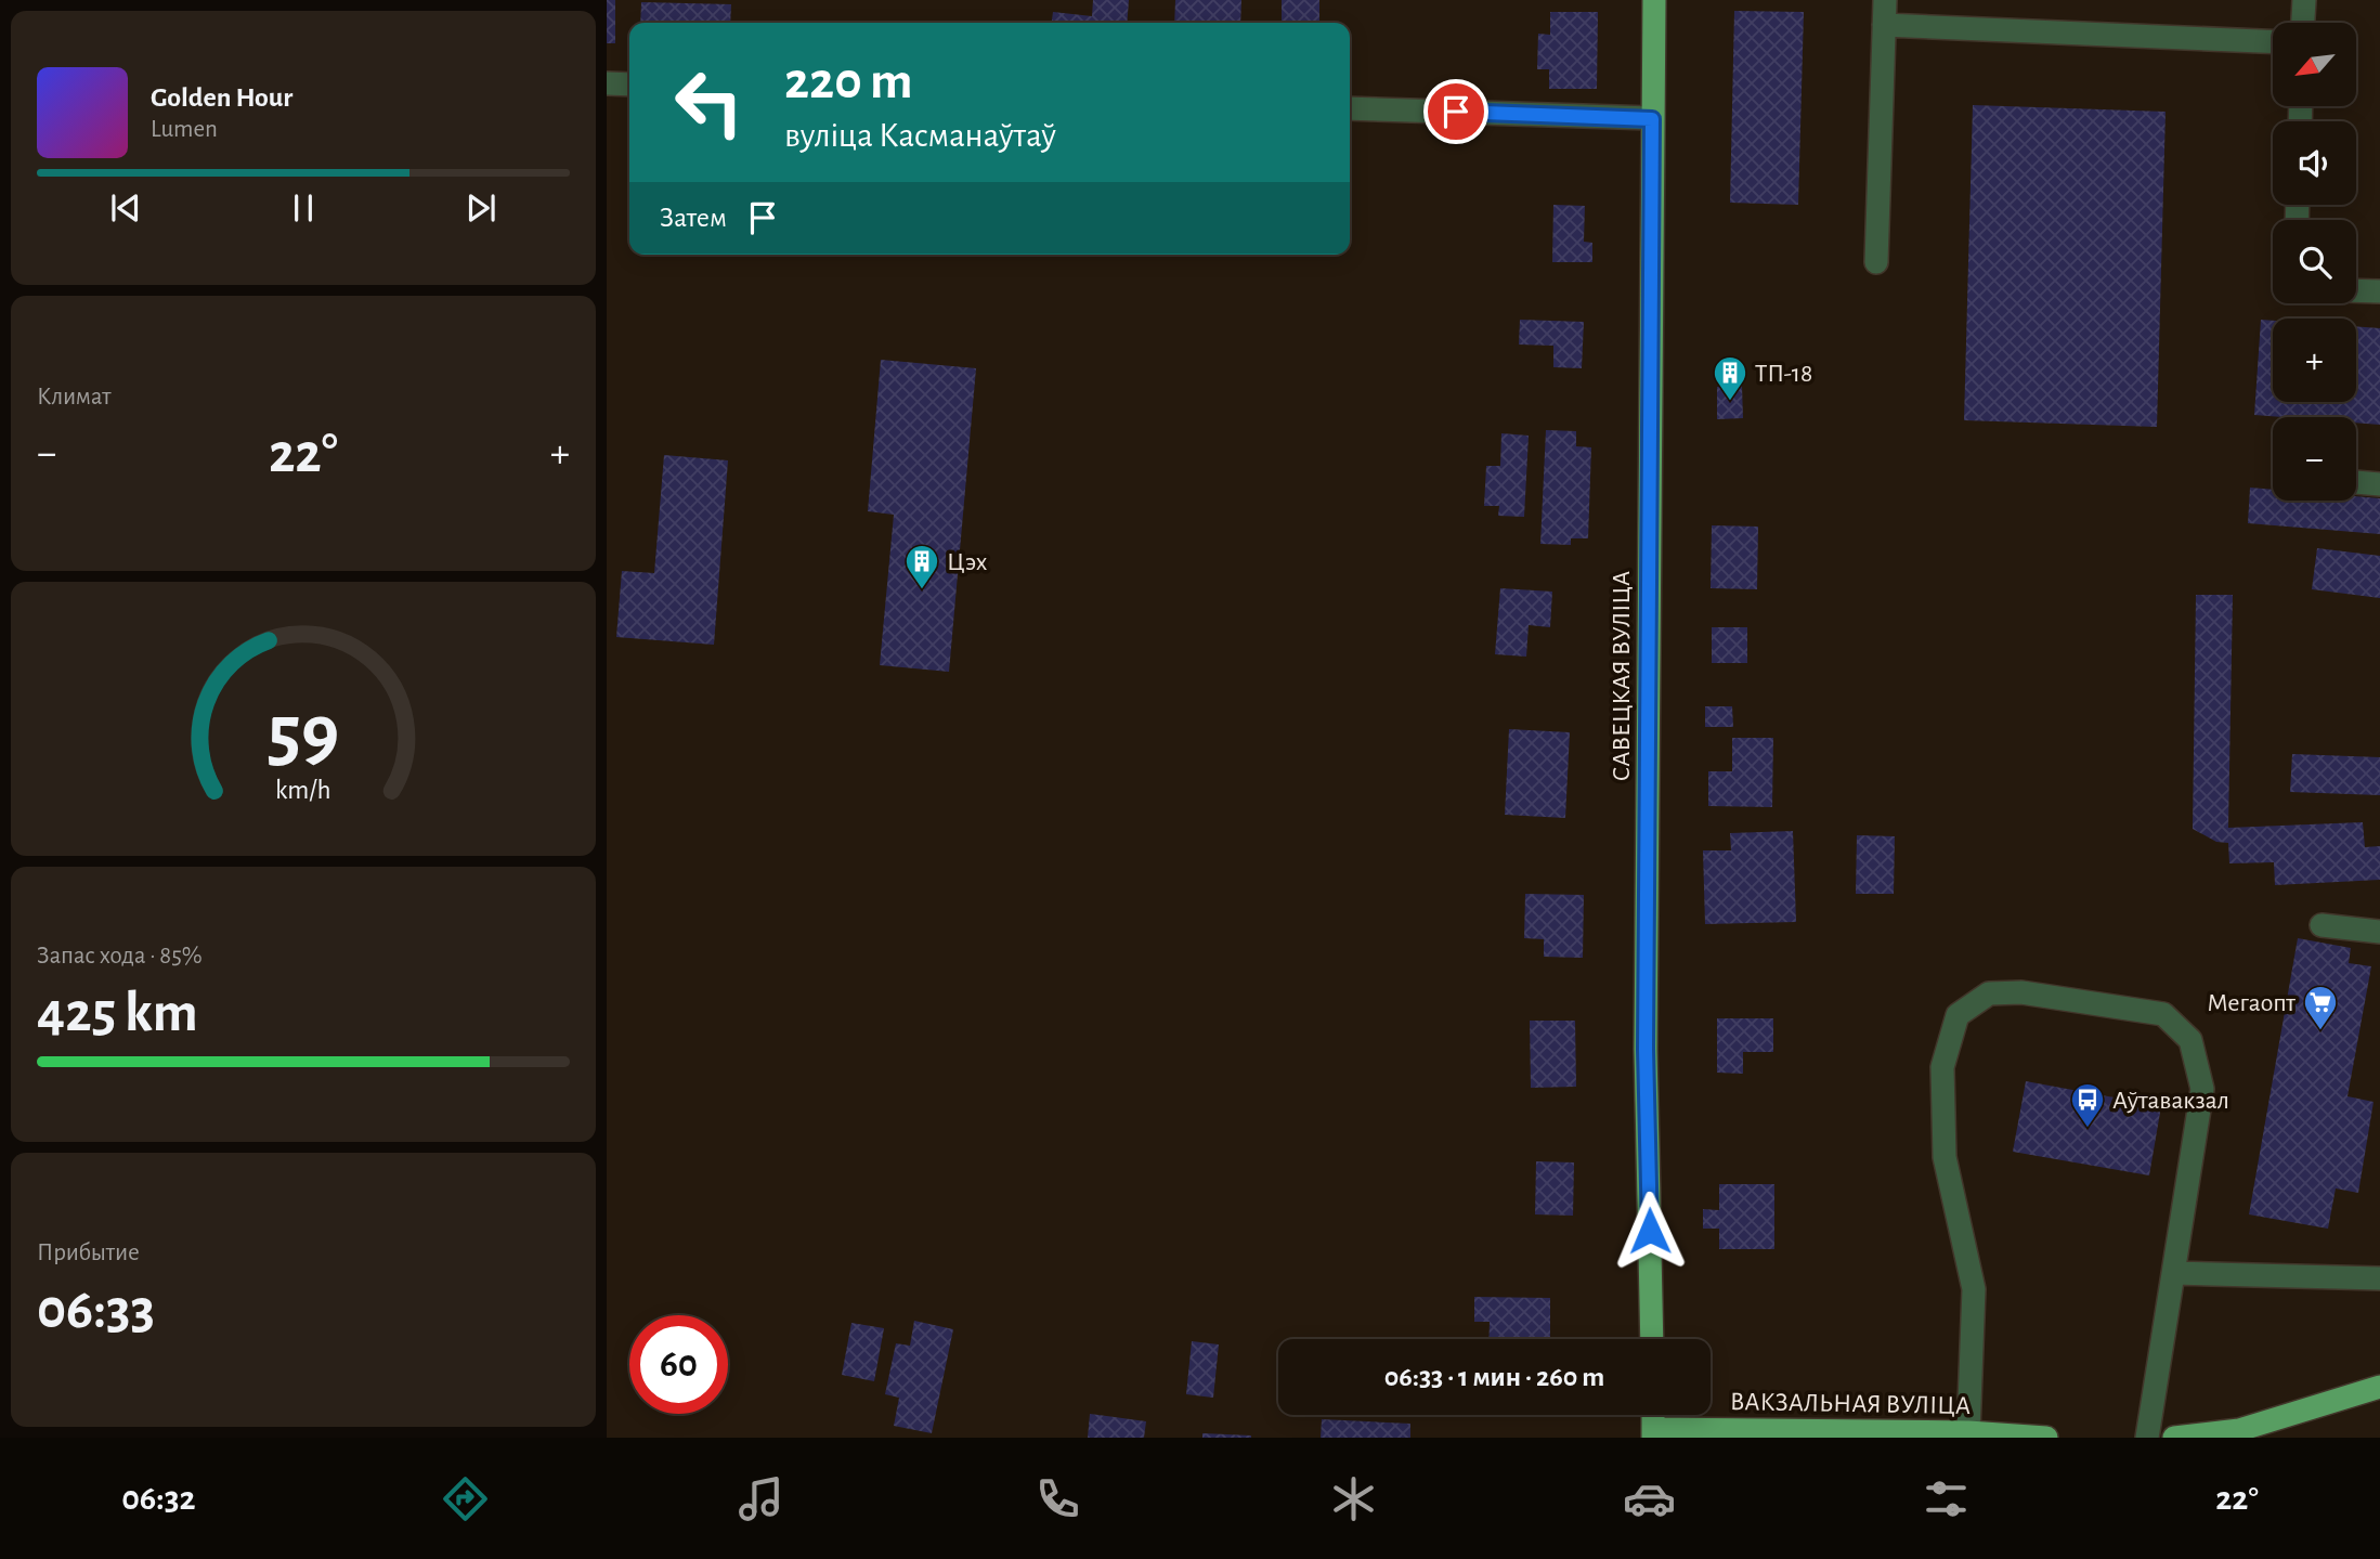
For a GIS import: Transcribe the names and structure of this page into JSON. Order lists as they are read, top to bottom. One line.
{"streets":{"main road":["САВЕЦКАЯ ВУЛІЦА","ВАКЗАЛЬНАЯ ВУЛІЦА"]},"places":{"building":["ТП-18","Цэх"],"supermarket":["Мегаопт"],"bus stop":["Аўтавакзал"]},"north":"bottom left","page":{"map_buttons":["+","−"],"turn":["220 m","вуліца Касманаўтаў"],"song":["Golden Hour","Lumen"],"then":"Затем","tile":["Климат",["Запас хода · 85%","425 km"],["Прибытие","06:33"]],"heat":["−","22°","+"],"limit":"60","trip":"06:33 · 1 мин · 260 m","tabs":["06:32","22°"],"gauge":["59","km/h"]}}
